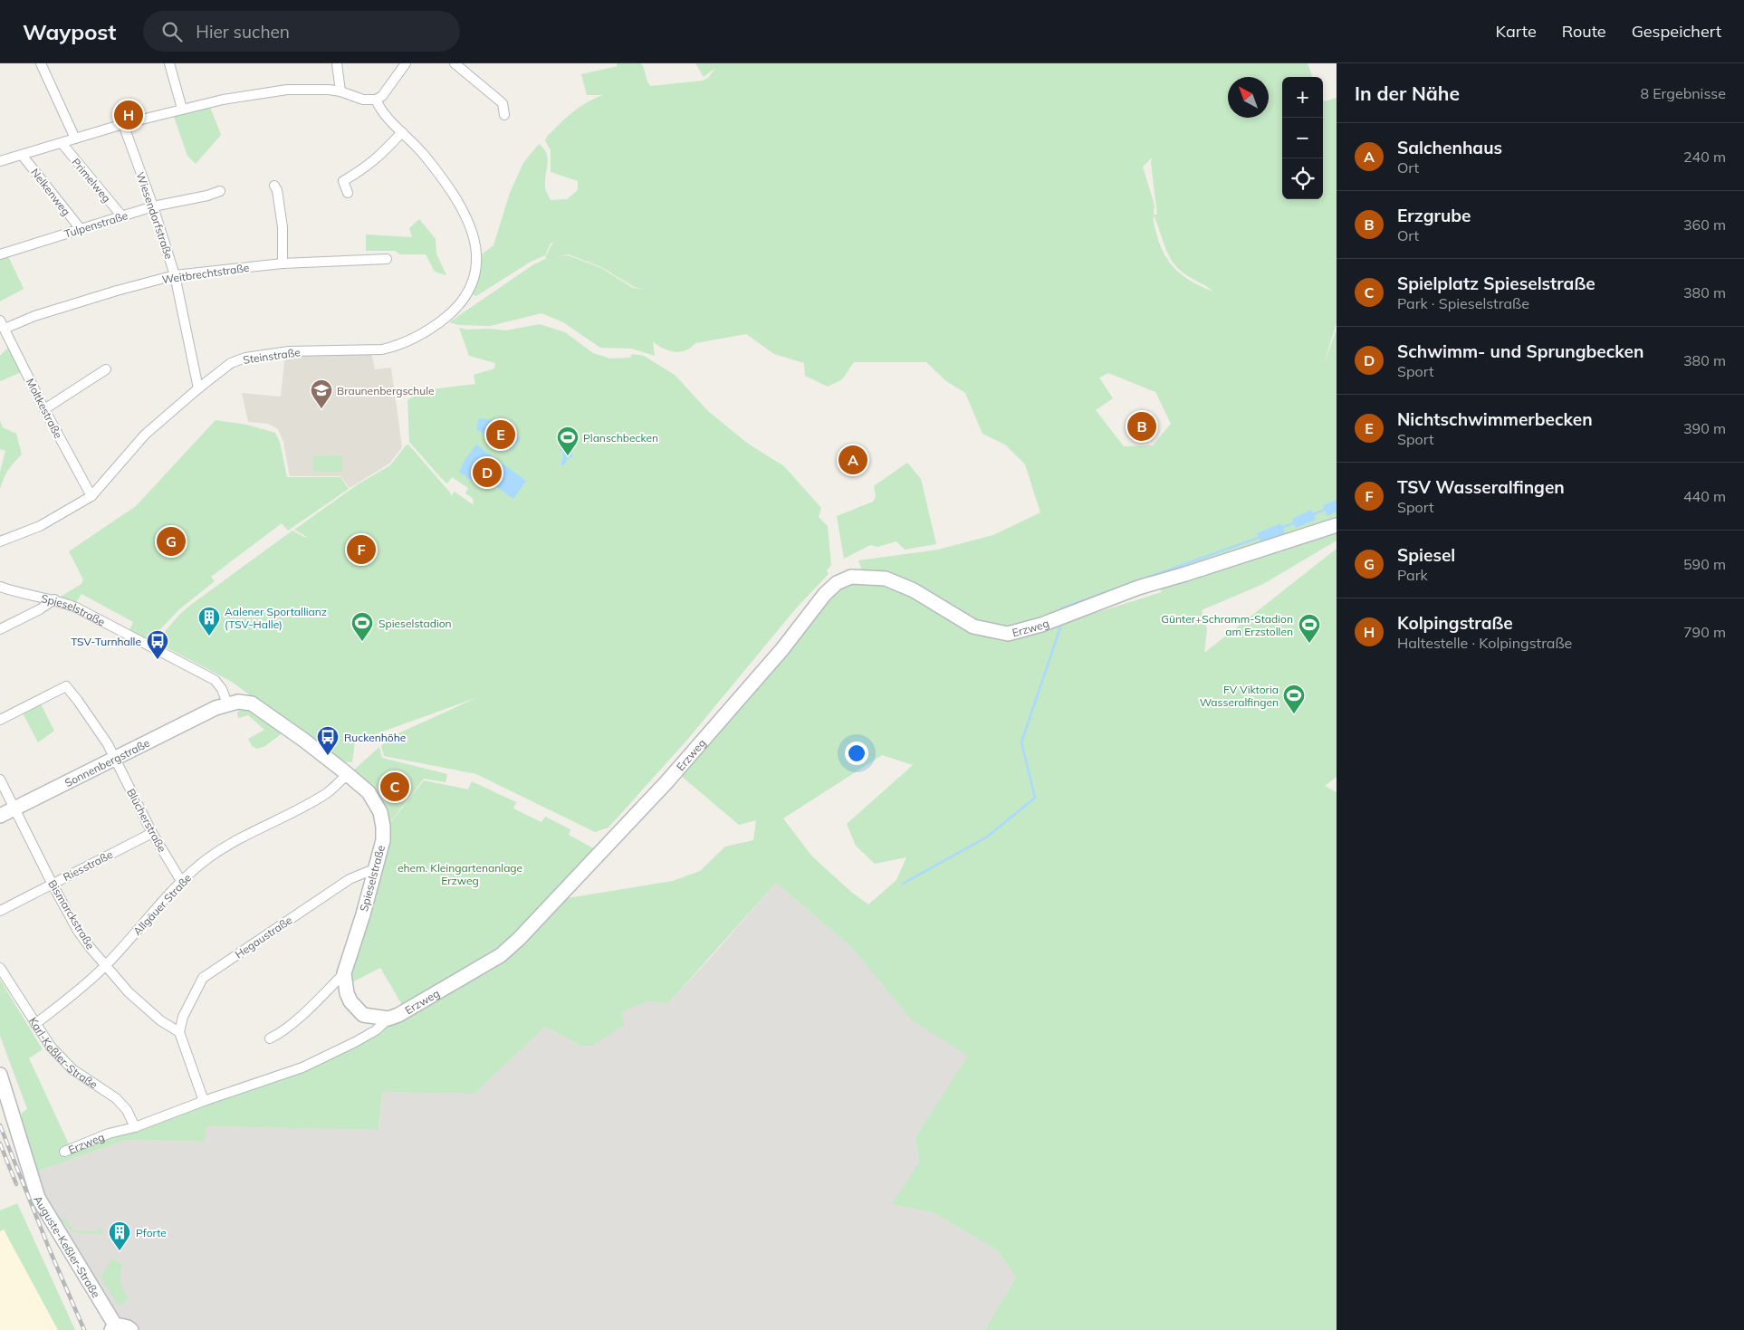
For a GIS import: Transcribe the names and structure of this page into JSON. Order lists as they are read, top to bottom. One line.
{"streets":{"street":["Primelweg","Nelkenweg","Wiesendorfstraße","Tulpenstraße","Weitbrechtstraße","Steinstraße","Moltkestraße","Spieselstraße","Erzweg","Sonnenbergstraße","Blücherstraße","Riesstraße","Allgäuer Straße","Bismarckstraße","Hegaustraße","Karl-Keßler-Straße","Auguste-Keßler-Straße"]},"crossings":[["Primelweg","Tulpenstraße"],["Nelkenweg","Tulpenstraße"],["Wiesendorfstraße","Tulpenstraße"],["Wiesendorfstraße","Weitbrechtstraße"],["Wiesendorfstraße","Steinstraße"],["Weitbrechtstraße","Moltkestraße"],["Steinstraße","Moltkestraße"],["Spieselstraße","Erzweg"],["Spieselstraße","Sonnenbergstraße"],["Spieselstraße","Allgäuer Straße"],["Spieselstraße","Hegaustraße"],["Erzweg","Karl-Keßler-Straße"],["Sonnenbergstraße","Blücherstraße"],["Sonnenbergstraße","Bismarckstraße"],["Blücherstraße","Riesstraße"],["Blücherstraße","Allgäuer Straße"],["Riesstraße","Bismarckstraße"],["Allgäuer Straße","Bismarckstraße"],["Allgäuer Straße","Karl-Keßler-Straße"],["Bismarckstraße","Hegaustraße"]],"parks":["ehem. Kleingartenanlage Erzweg"],"places":{"school or university":["Braunenbergschule"],"sports":["Planschbecken","Spieselstadion","Günter+Schramm-Stadion am Erzstollen","FV Viktoria Wasseralfingen"],"building":["Aalener Sportallianz (TSV-Halle)","Pforte"],"bus stop":["TSV-Turnhalle","Ruckenhöhe"]},"north":"top left","page":{"header":"Waypost","search":"Hier suchen","nav":["Karte","Route","Gespeichert"],"heading":["In der Nähe","8 Ergebnisse"],"map_buttons":["+","−"],"pins":["H","B","E","A","D","G","F","C"],"list":[{"mark":"A","name":"Salchenhaus","note":"Ort","value":"240 m"},{"mark":"B","name":"Erzgrube","note":"Ort","value":"360 m"},{"mark":"C","name":"Spielplatz Spieselstraße","note":"Park · Spieselstraße","value":"380 m"},{"mark":"D","name":"Schwimm- und Sprungbecken","note":"Sport","value":"380 m"},{"mark":"E","name":"Nichtschwimmerbecken","note":"Sport","value":"390 m"},{"mark":"F","name":"TSV Wasseralfingen","note":"Sport","value":"440 m"},{"mark":"G","name":"Spiesel","note":"Park","value":"590 m"},{"mark":"H","name":"Kolpingstraße","note":"Haltestelle · Kolpingstraße","value":"790 m"}]}}
